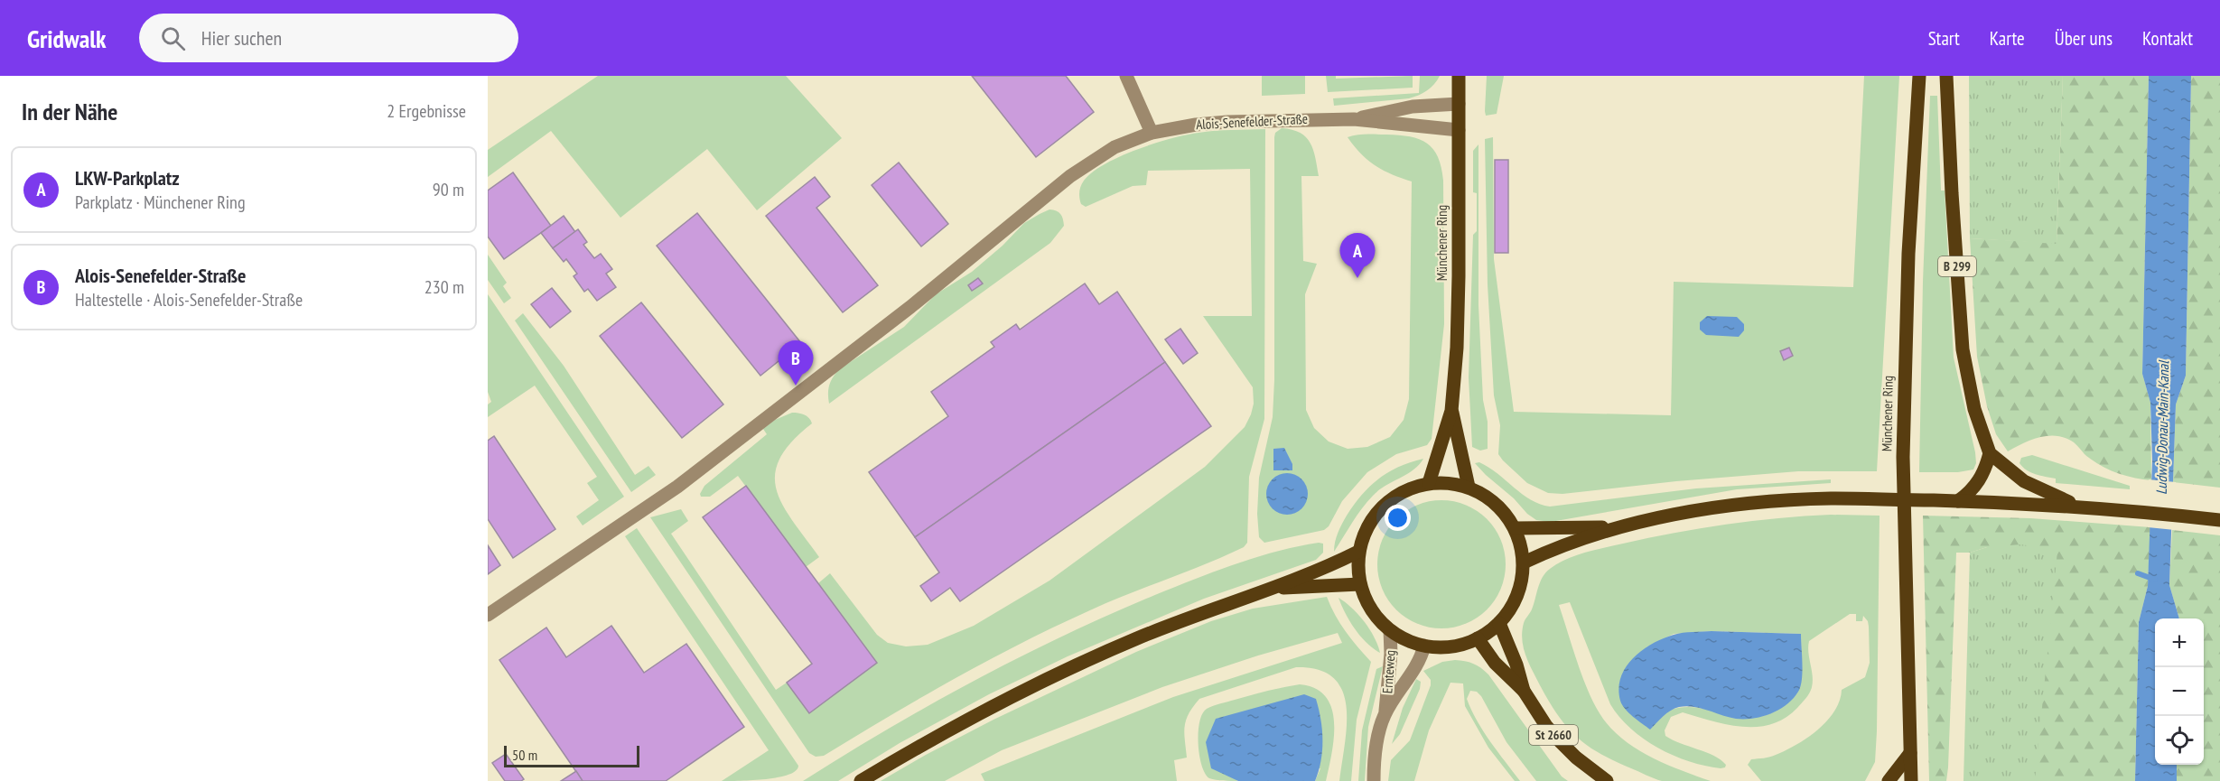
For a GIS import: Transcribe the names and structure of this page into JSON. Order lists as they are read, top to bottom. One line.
{"streets":{"main road":["Münchener Ring","B 299","St 2660"],"street":["Alois-Senefelder-Straße","Ernteweg"]},"crossings":[["Alois-Senefelder-Straße","Münchener Ring"],["Münchener Ring","Ernteweg"]],"water":["Ludwig-Donau-Main-Kanal"],"scale_bar":"50 m","page":{"header":"Gridwalk","search":"Hier suchen","nav":["Start","Karte","Über uns","Kontakt"],"heading":["In der Nähe","2 Ergebnisse"],"list":[{"mark":"A","name":"LKW-Parkplatz","note":"Parkplatz · Münchener Ring","value":"90 m"},{"mark":"B","name":"Alois-Senefelder-Straße","note":"Haltestelle · Alois-Senefelder-Straße","value":"230 m"}],"pins":["A","B"],"map_buttons":["+","−"],"scale":"50 m"}}
